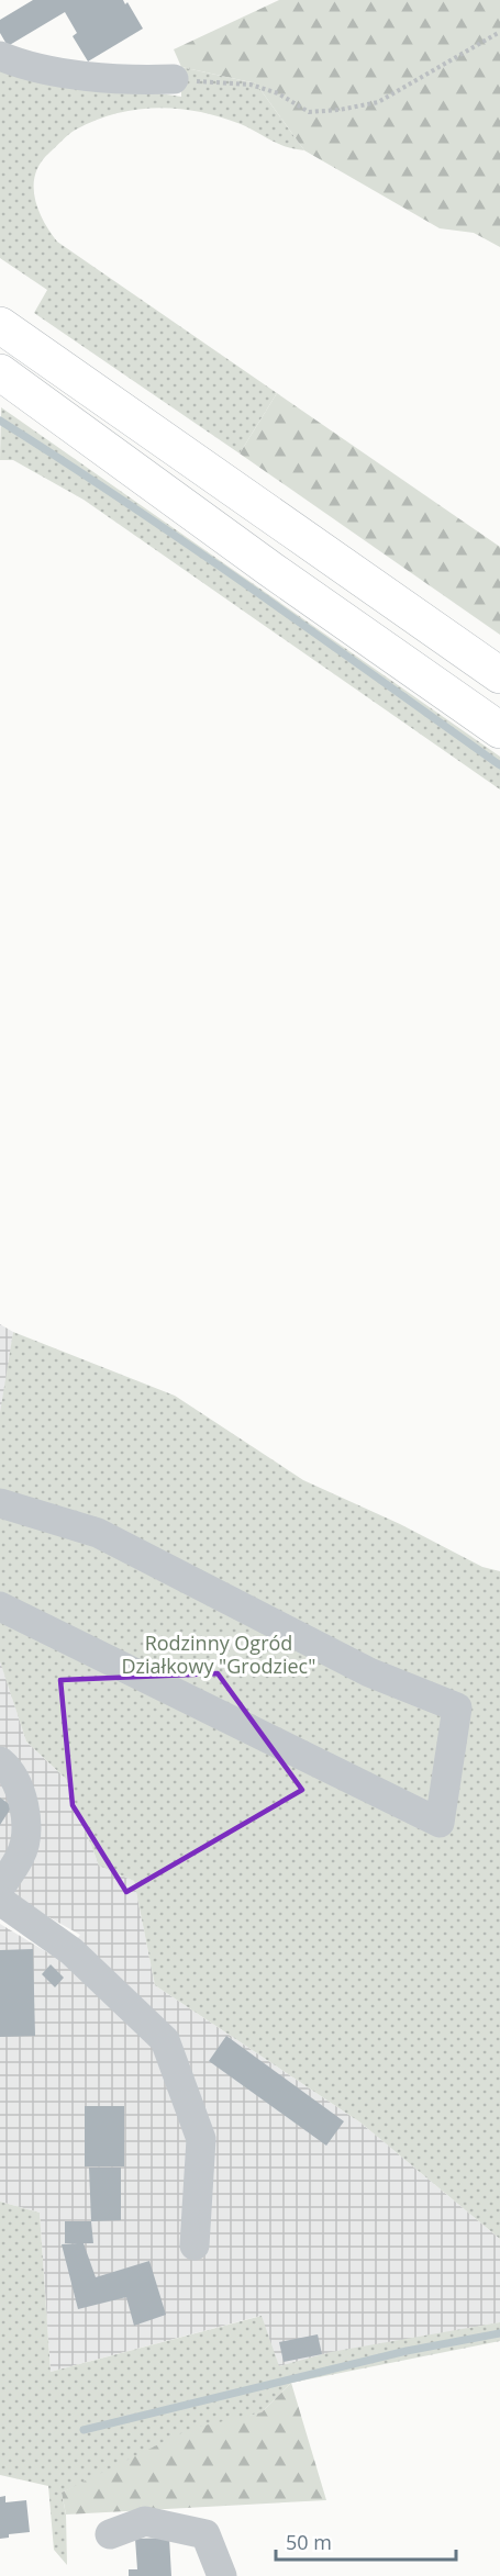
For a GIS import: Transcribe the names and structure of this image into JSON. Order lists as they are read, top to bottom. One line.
{"parks":["Rodzinny Ogród Działkowy \"Grodziec\""],"scale_bar":"50 m"}
